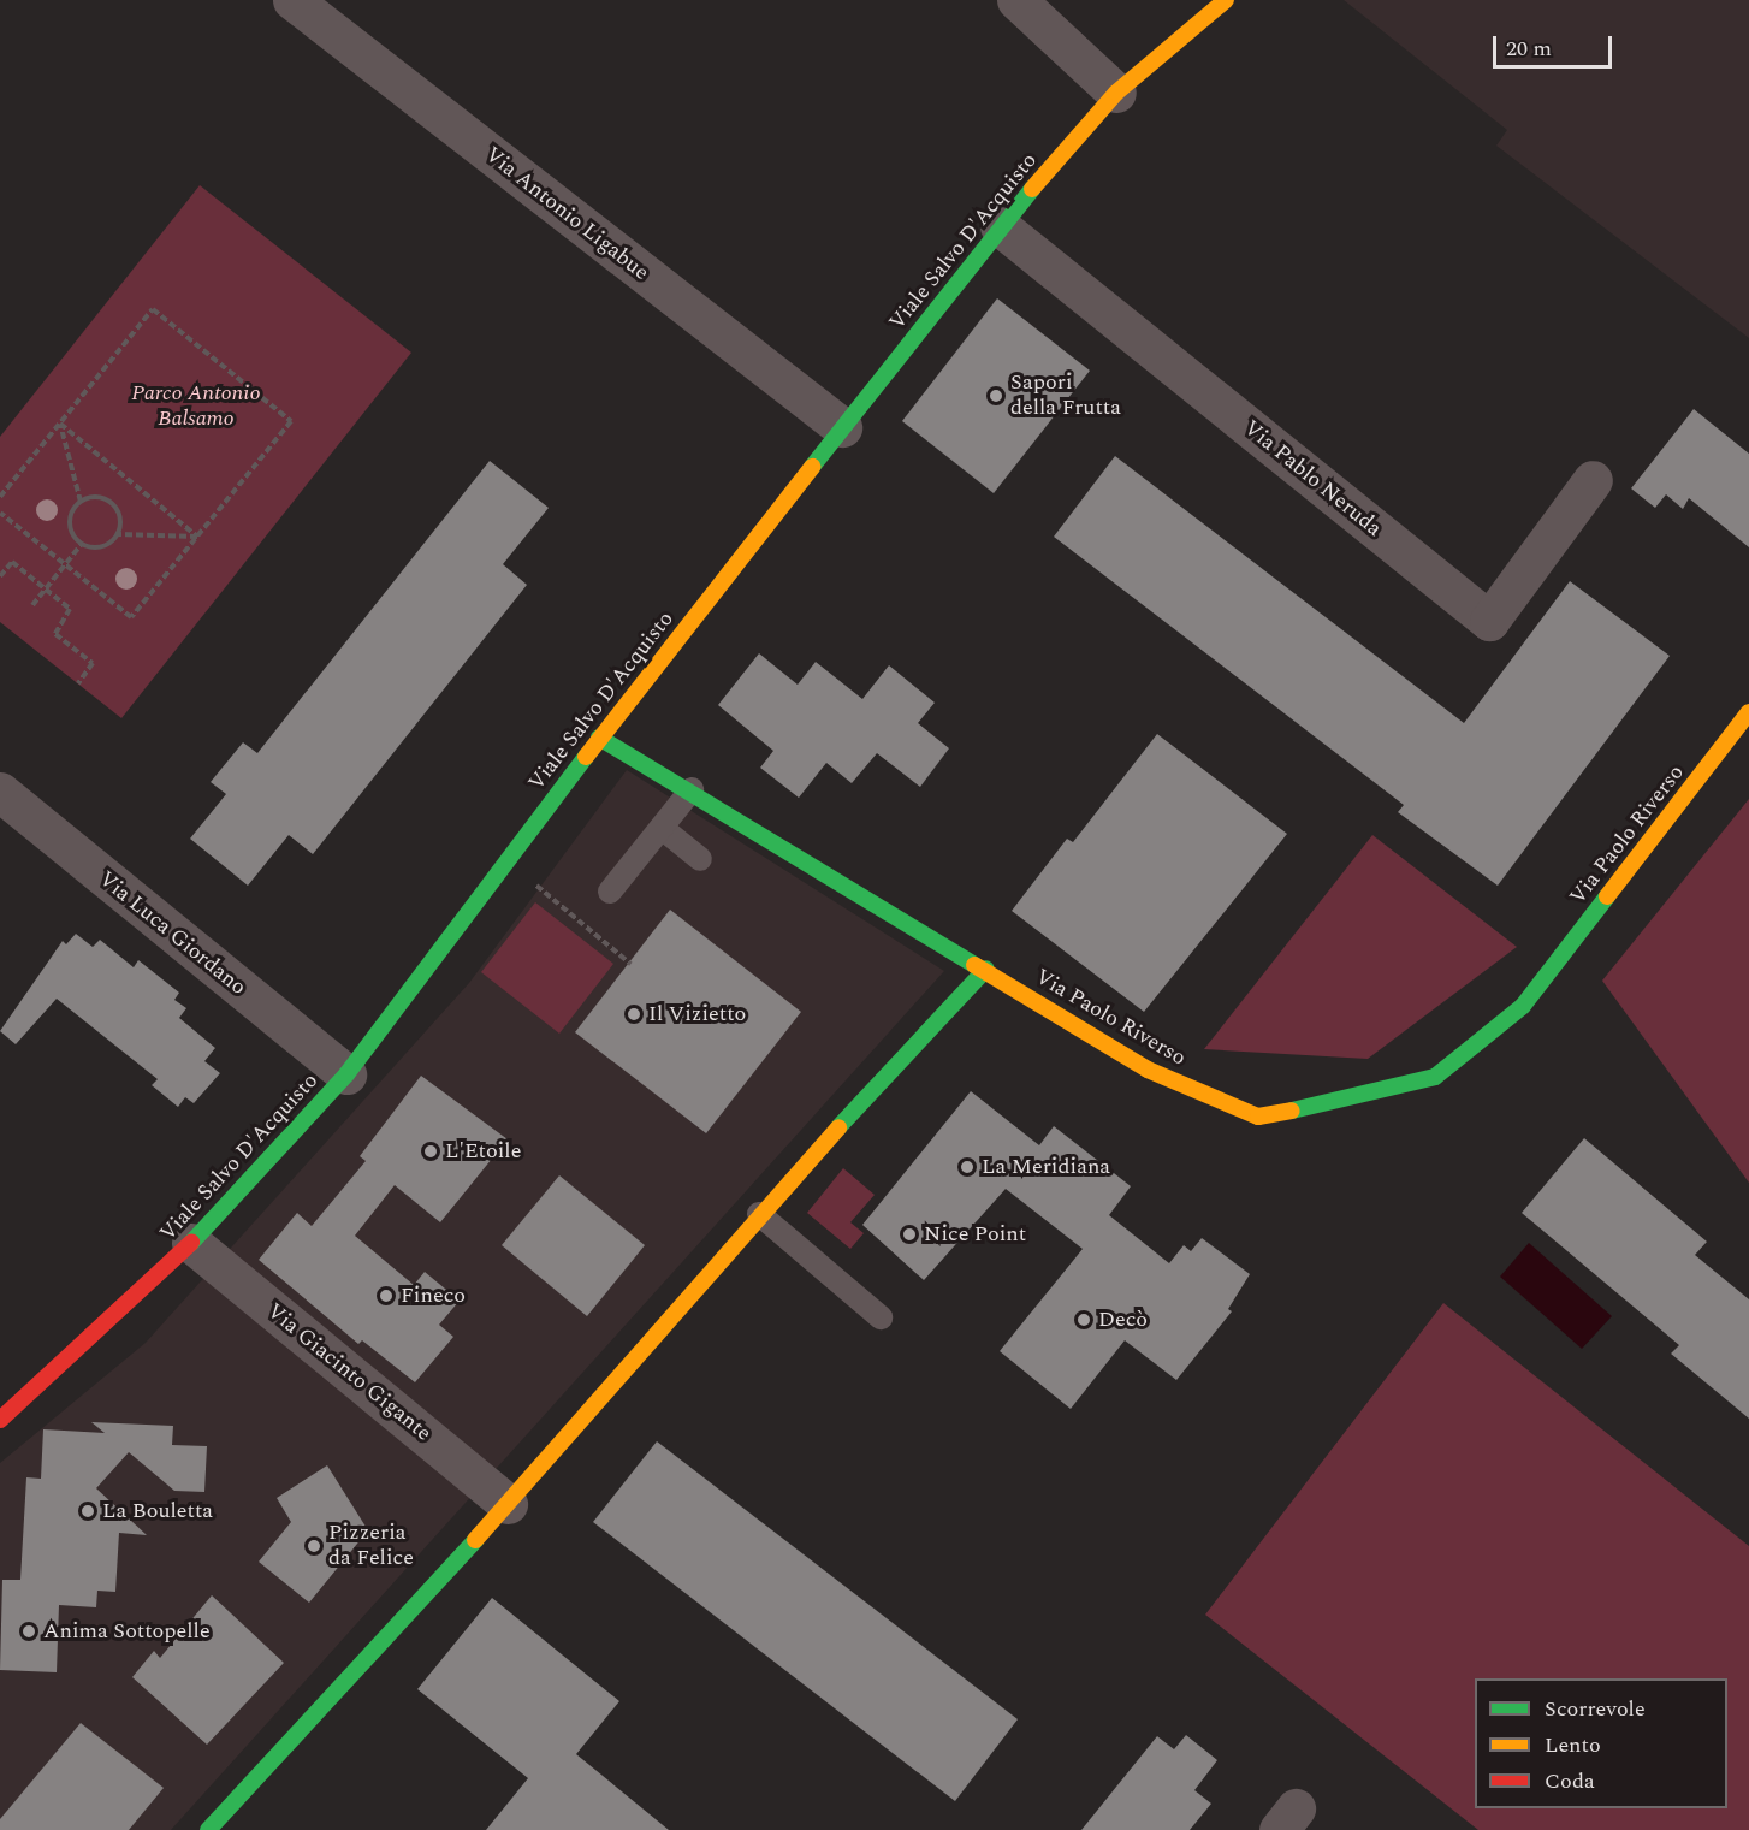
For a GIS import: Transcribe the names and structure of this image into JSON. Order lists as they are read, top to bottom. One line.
{"streets":{"street":["Via Antonio Ligabue","Viale Salvo D'Acquisto","Via Pablo Neruda","Via Paolo Riverso","Via Luca Giordano","Via Giacinto Gigante"]},"crossings":[["Via Antonio Ligabue","Viale Salvo D'Acquisto"],["Viale Salvo D'Acquisto","Via Pablo Neruda"],["Viale Salvo D'Acquisto","Via Paolo Riverso"],["Viale Salvo D'Acquisto","Via Luca Giordano"],["Viale Salvo D'Acquisto","Via Giacinto Gigante"]],"parks":["Parco Antonio Balsamo"],"places":["Sapori della Frutta","Il Vizietto","L'Etoile","La Meridiana","Nice Point","Fineco","Decò","La Bouletta","Pizzeria da Felice","Anima Sottopelle"],"legend":["Scorrevole","Lento","Coda"],"scale_bar":"20 m"}
